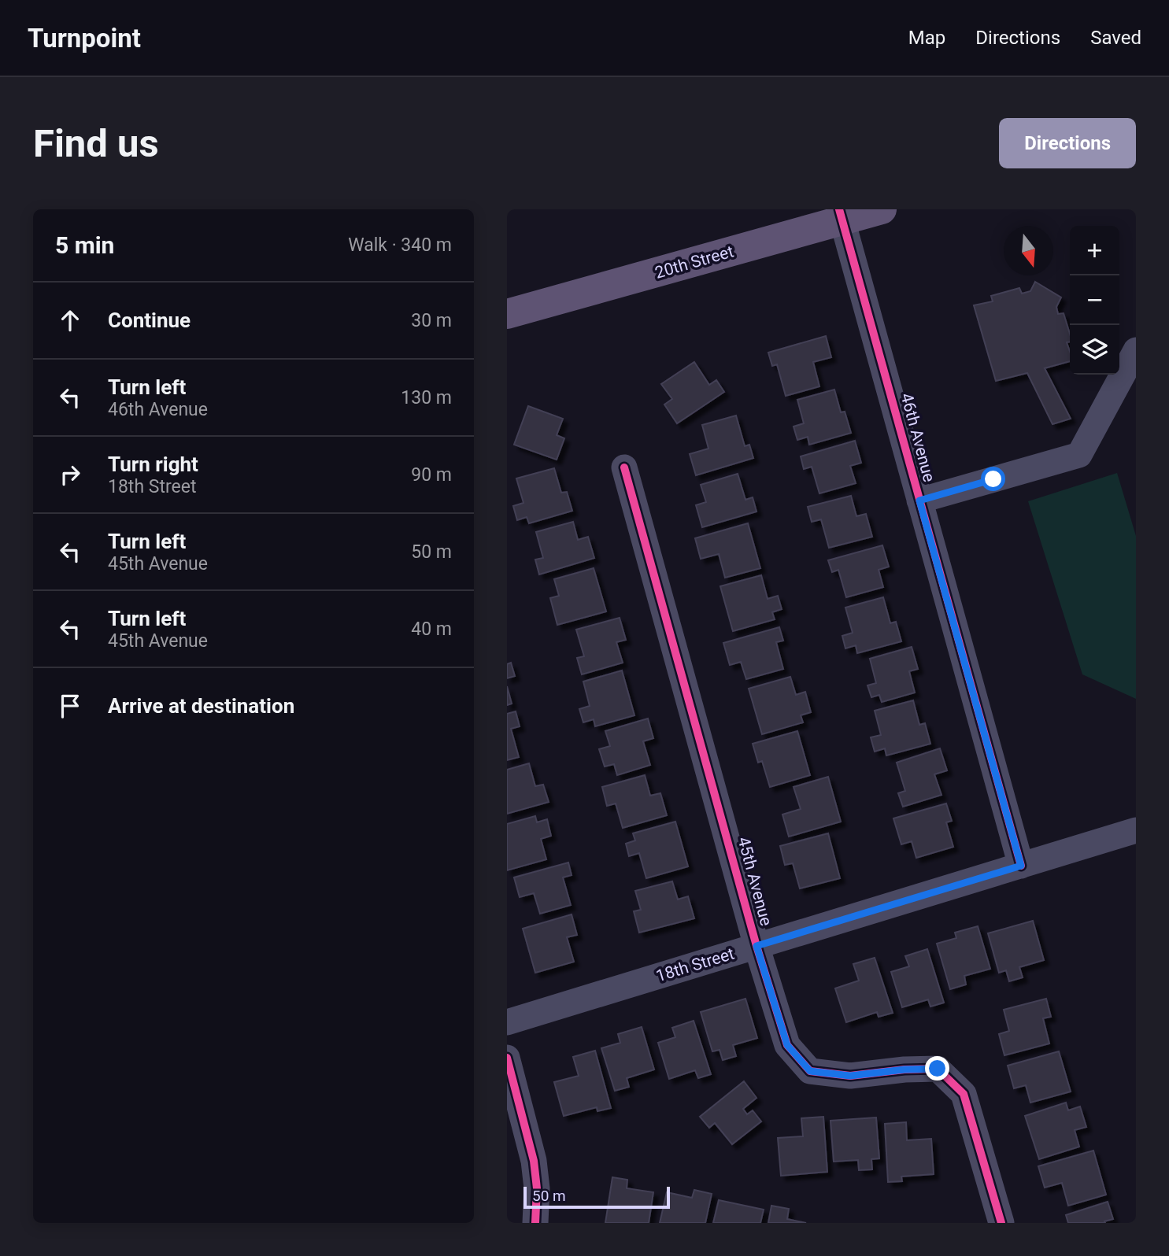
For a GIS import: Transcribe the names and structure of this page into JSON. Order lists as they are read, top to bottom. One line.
{"streets":{"main road":["20th Street"],"street":["46th Avenue","45th Avenue","18th Street"]},"crossings":[["20th Street","46th Avenue"],["46th Avenue","18th Street"],["45th Avenue","18th Street"]],"scale_bar":"50 m","north":"bottom","page":{"header":"Turnpoint","nav":["Map","Directions","Saved"],"buttons":"Directions","title":"Find us","heading":["5 min","Walk · 340 m"],"map_buttons":["+","−"],"list":[["Continue","30 m"],["Turn left","46th Avenue","130 m"],["Turn right","18th Street","90 m"],["Turn left","45th Avenue","50 m"],["Turn left","45th Avenue","40 m"],"Arrive at destination"],"scale":"50 m"}}
